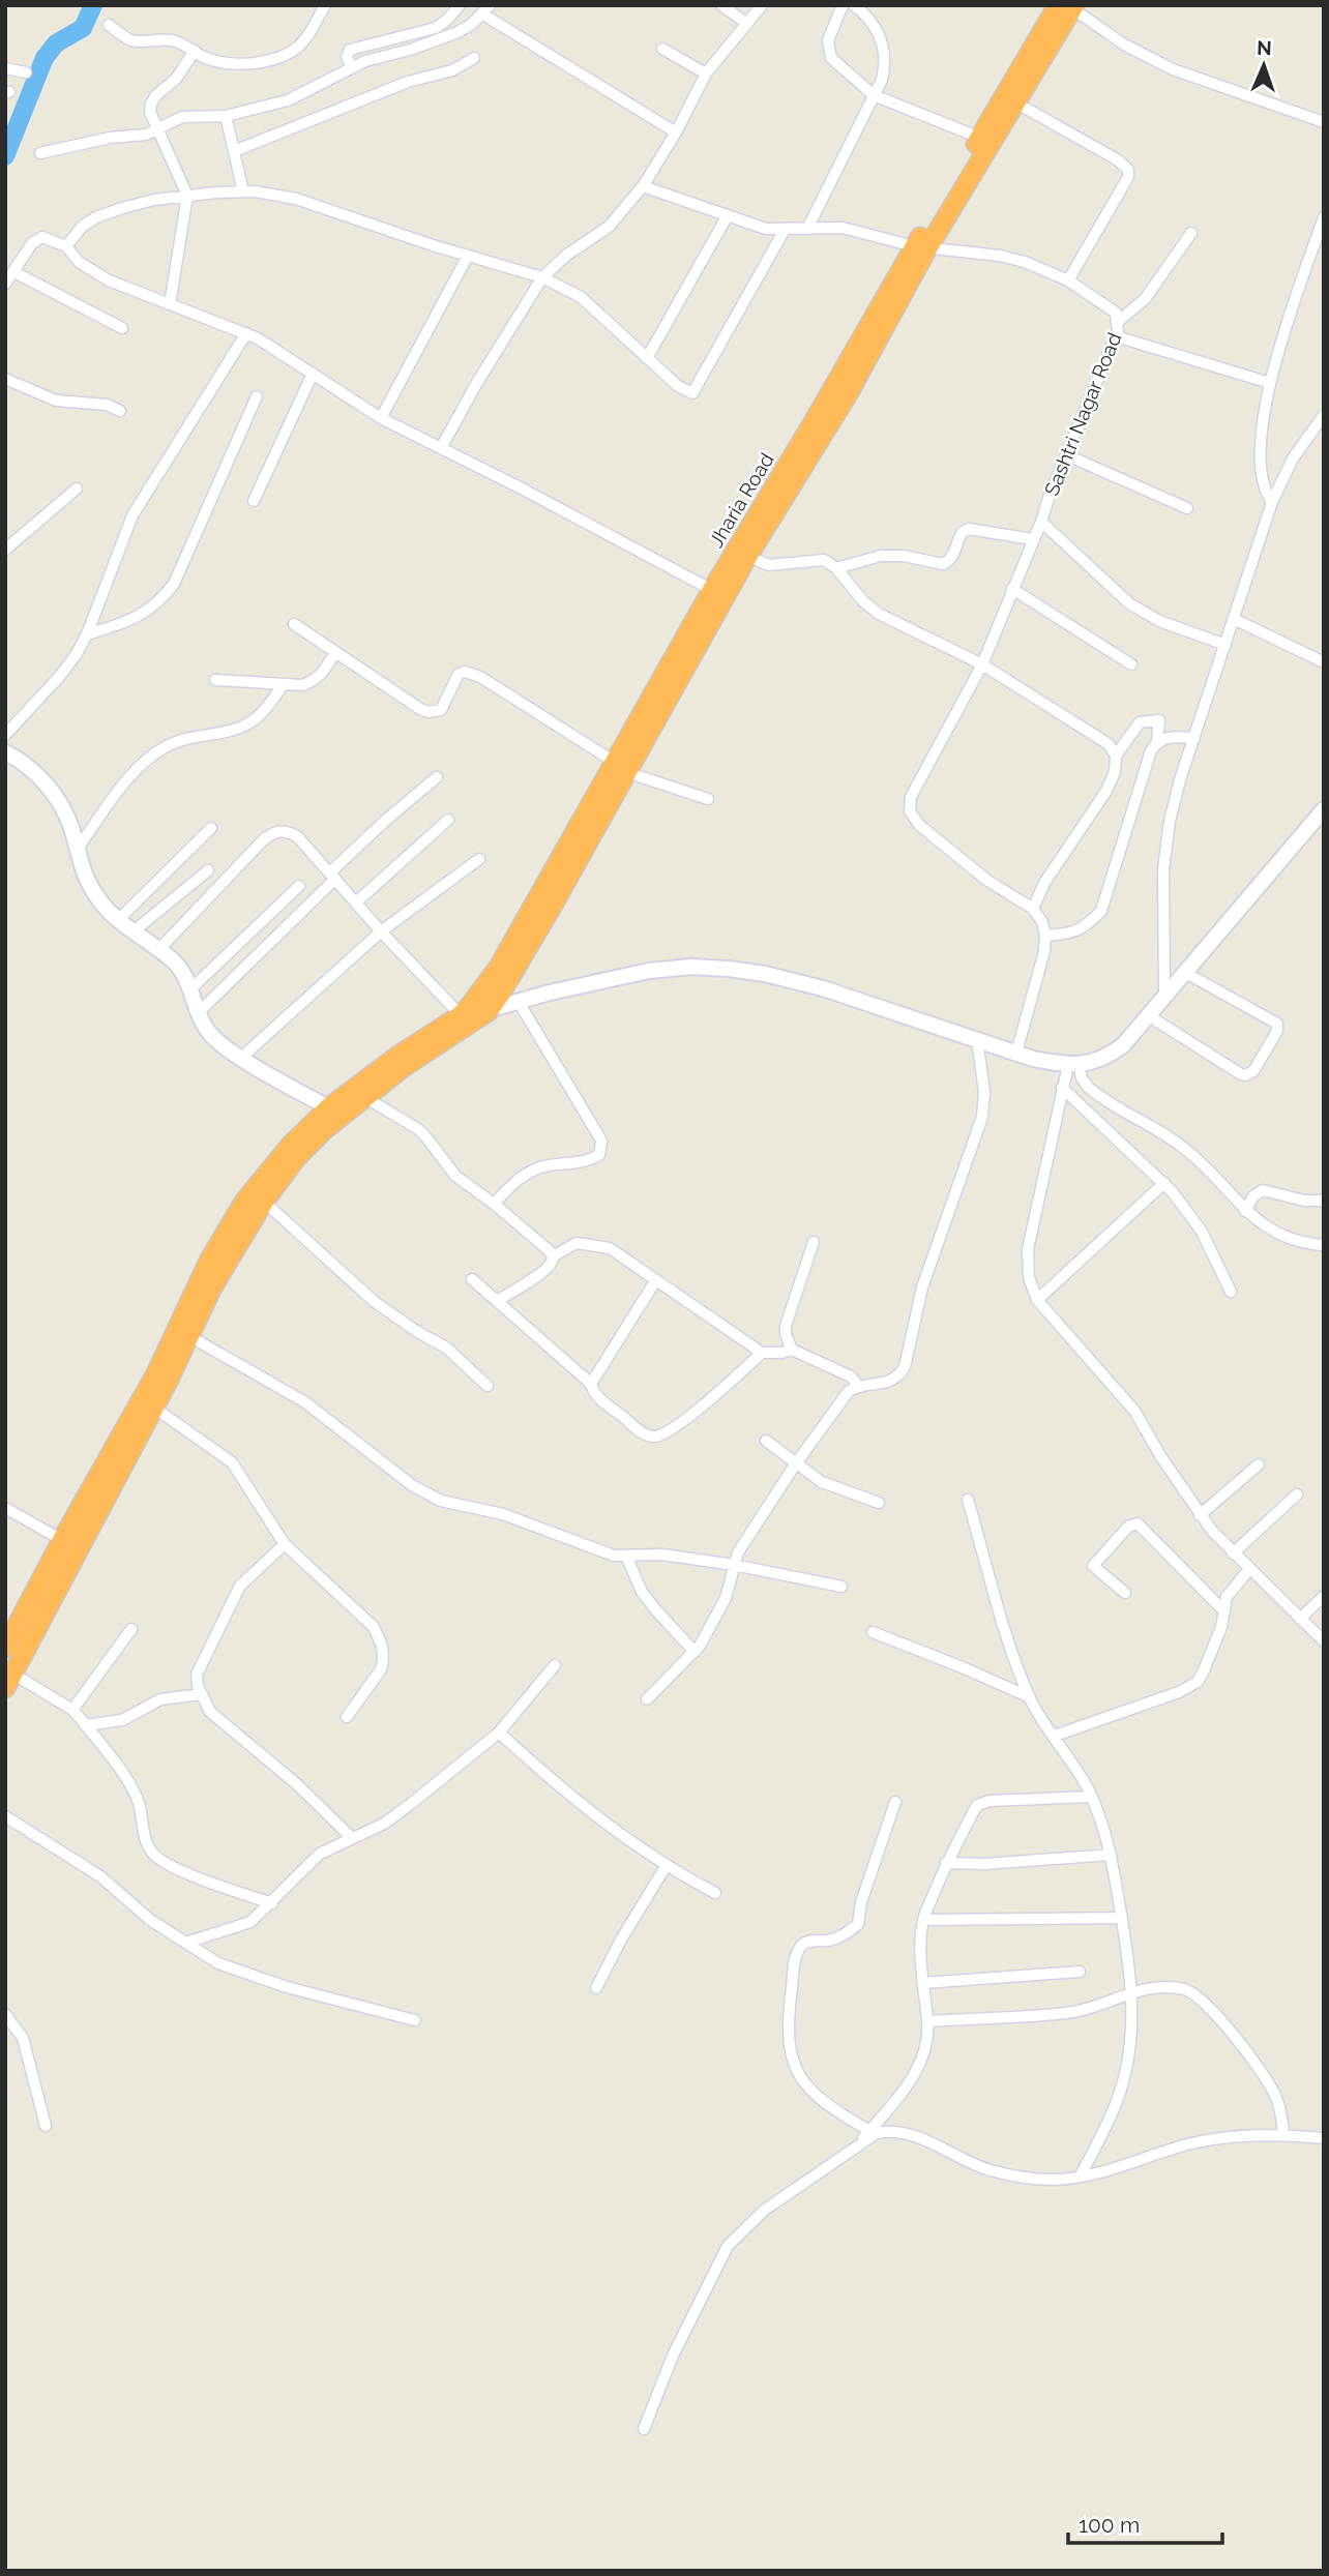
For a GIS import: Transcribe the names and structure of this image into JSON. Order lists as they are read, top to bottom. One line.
{"streets":{"highway":["Jharia Road"],"street":["Sashtri Nagar Road"]},"crossings":[["Sashtri Nagar Road","Jharia Road"]],"scale_bar":"100 m","north":"top"}
